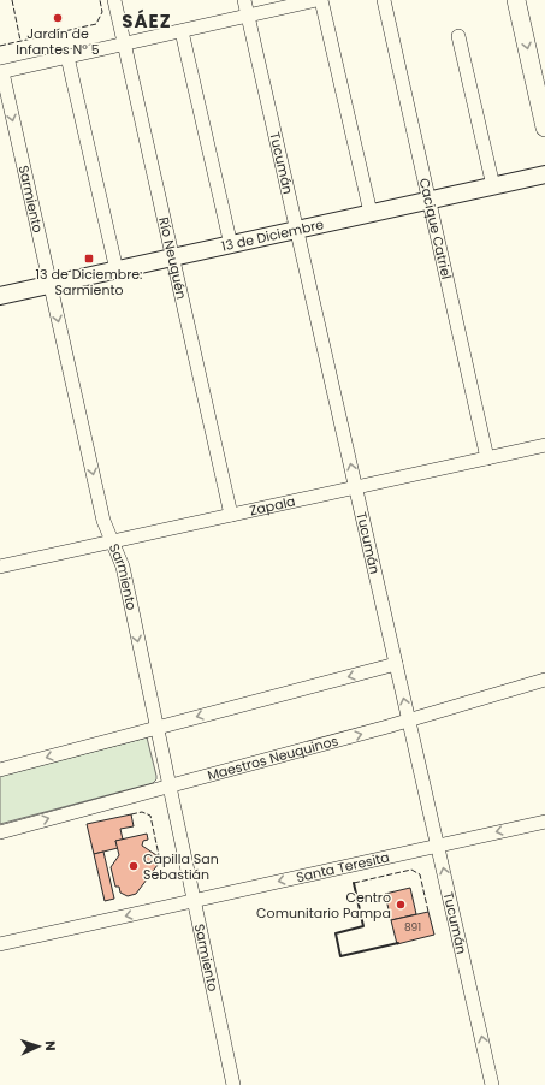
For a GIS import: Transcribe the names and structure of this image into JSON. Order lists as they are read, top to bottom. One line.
{"streets":{"street":["Tucumán","Sarmiento","Cacique Catriel","13 de Diciembre","Río Neuquén","Zapala","Maestros Neuquinos","Santa Teresita"]},"crossings":[["Tucumán","13 de Diciembre"],["Tucumán","Zapala"],["Tucumán","Maestros Neuquinos"],["Tucumán","Santa Teresita"],["Sarmiento","13 de Diciembre"],["Sarmiento","Zapala"],["Sarmiento","Maestros Neuquinos"],["Sarmiento","Santa Teresita"],["Cacique Catriel","13 de Diciembre"],["Cacique Catriel","Zapala"],["13 de Diciembre","Río Neuquén"],["Río Neuquén","Zapala"]],"one_way":["Tucumán","Santa Teresita"],"districts":["SÁEZ"],"places":{"other":["Jardín de Infantes N° 5","Capilla San Sebastián","Centro Comunitario Pampa"],"transit":["13 de Diciembre: Sarmiento"]},"house_numbers":["891"],"north":"right"}
